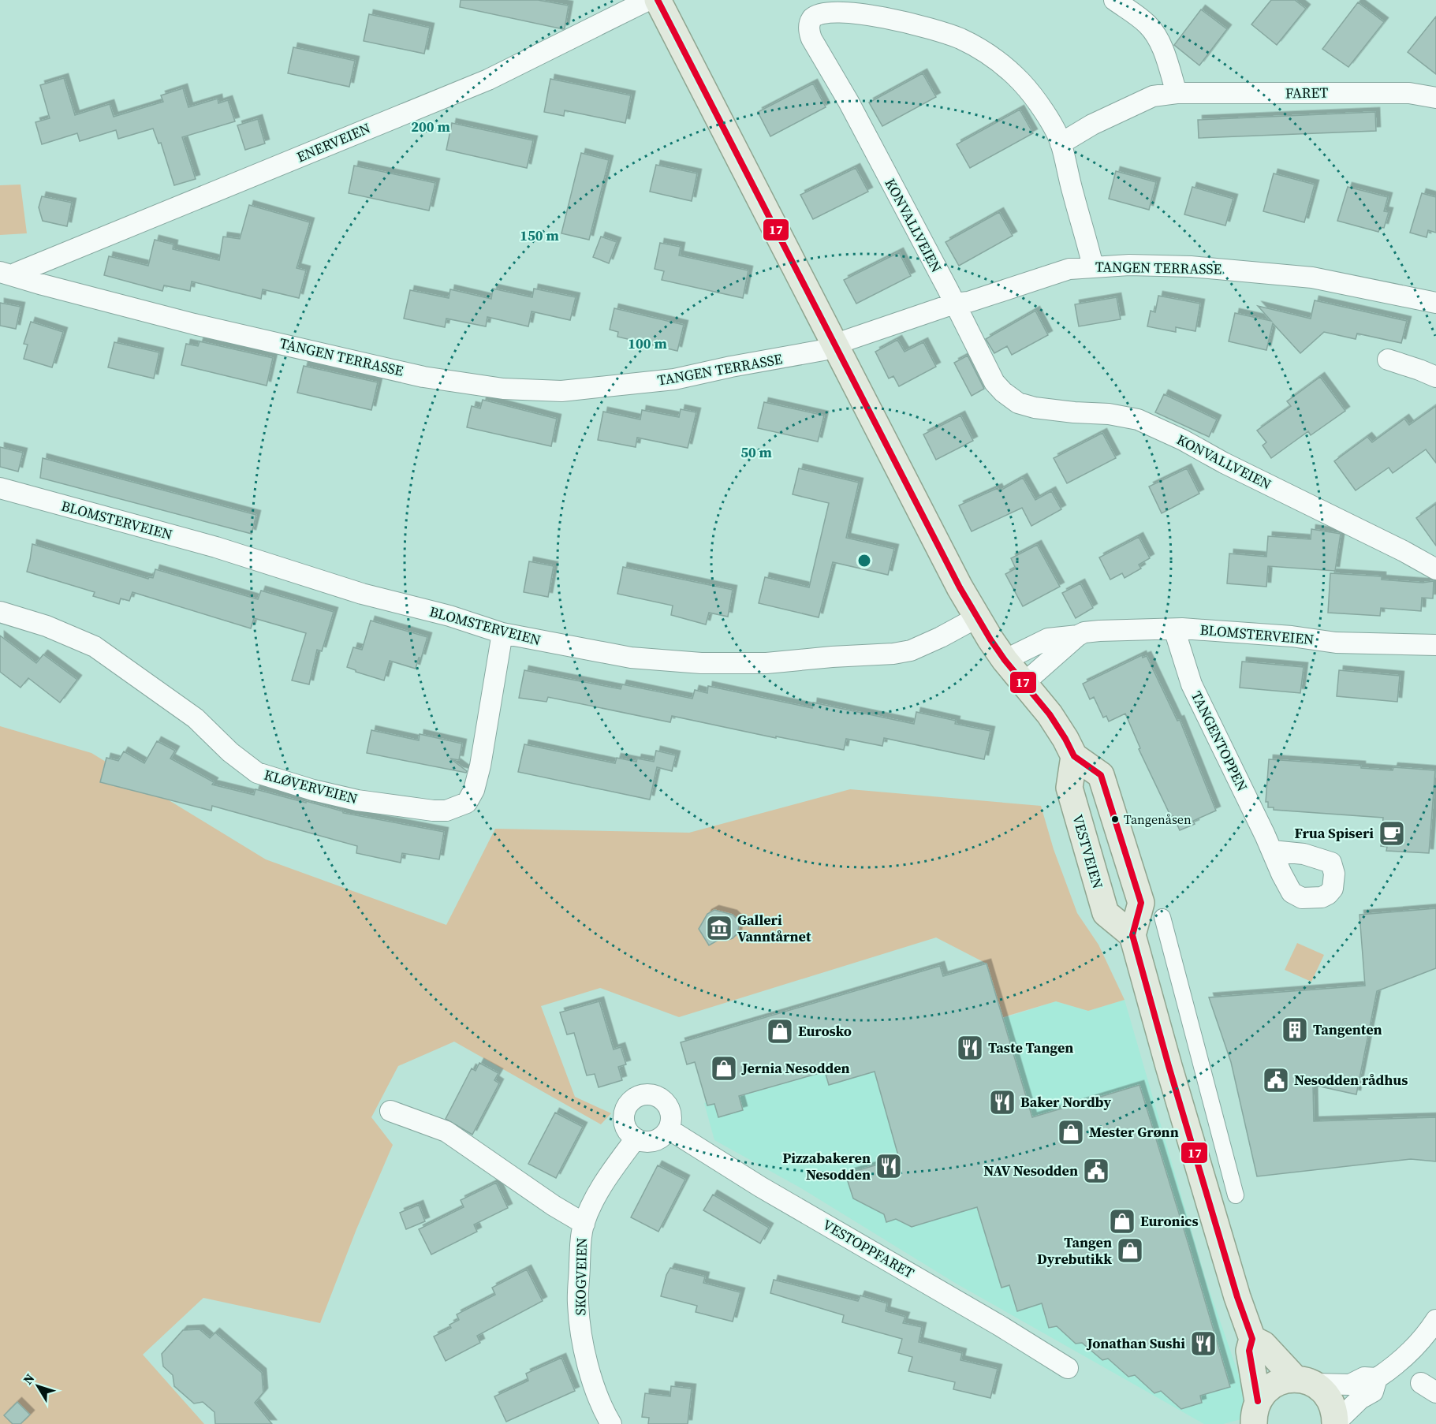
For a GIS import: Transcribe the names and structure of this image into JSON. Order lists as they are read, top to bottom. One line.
{"streets":{"main road":["VESTVEIEN"],"street":["FARET","ENERVEIEN","KONVALLVEIEN","TANGEN TERRASSE","BLOMSTERVEIEN","TANGENTOPPEN","KLØVERVEIEN","VESTOPPFARET","SKOGVEIEN"]},"crossings":[["FARET","KONVALLVEIEN"],["ENERVEIEN","TANGEN TERRASSE"],["KONVALLVEIEN","TANGEN TERRASSE"],["BLOMSTERVEIEN","TANGENTOPPEN"],["BLOMSTERVEIEN","KLØVERVEIEN"],["VESTOPPFARET","SKOGVEIEN"]],"places":{"other":["Tangenåsen"],"cafe":["Frua Spiseri"],"museum":["Galleri Vanntårnet"],"building":["Tangenten"],"shop":["Eurosko","Jernia Nesodden","Mester Grønn","Euronics","Tangen Dyrebutikk"],"restaurant":["Taste Tangen","Baker Nordby","Pizzabakeren Nesodden","Jonathan Sushi"],"public building":["Nesodden rådhus","NAV Nesodden"]},"lines":["transit line 17"],"north":"top left","rings":["200 m","150 m","100 m","50 m"]}
